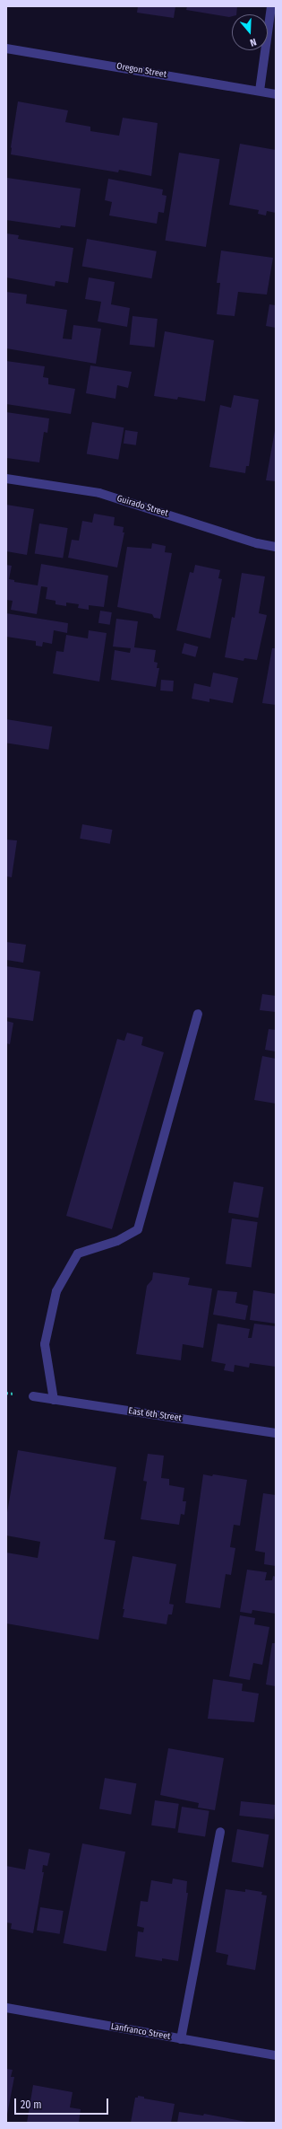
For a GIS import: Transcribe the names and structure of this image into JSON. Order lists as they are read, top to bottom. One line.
{"streets":{"street":["Oregon Street","Guirado Street","East 6th Street","Lanfranco Street"]},"scale_bar":"20 m","north":"bottom"}
